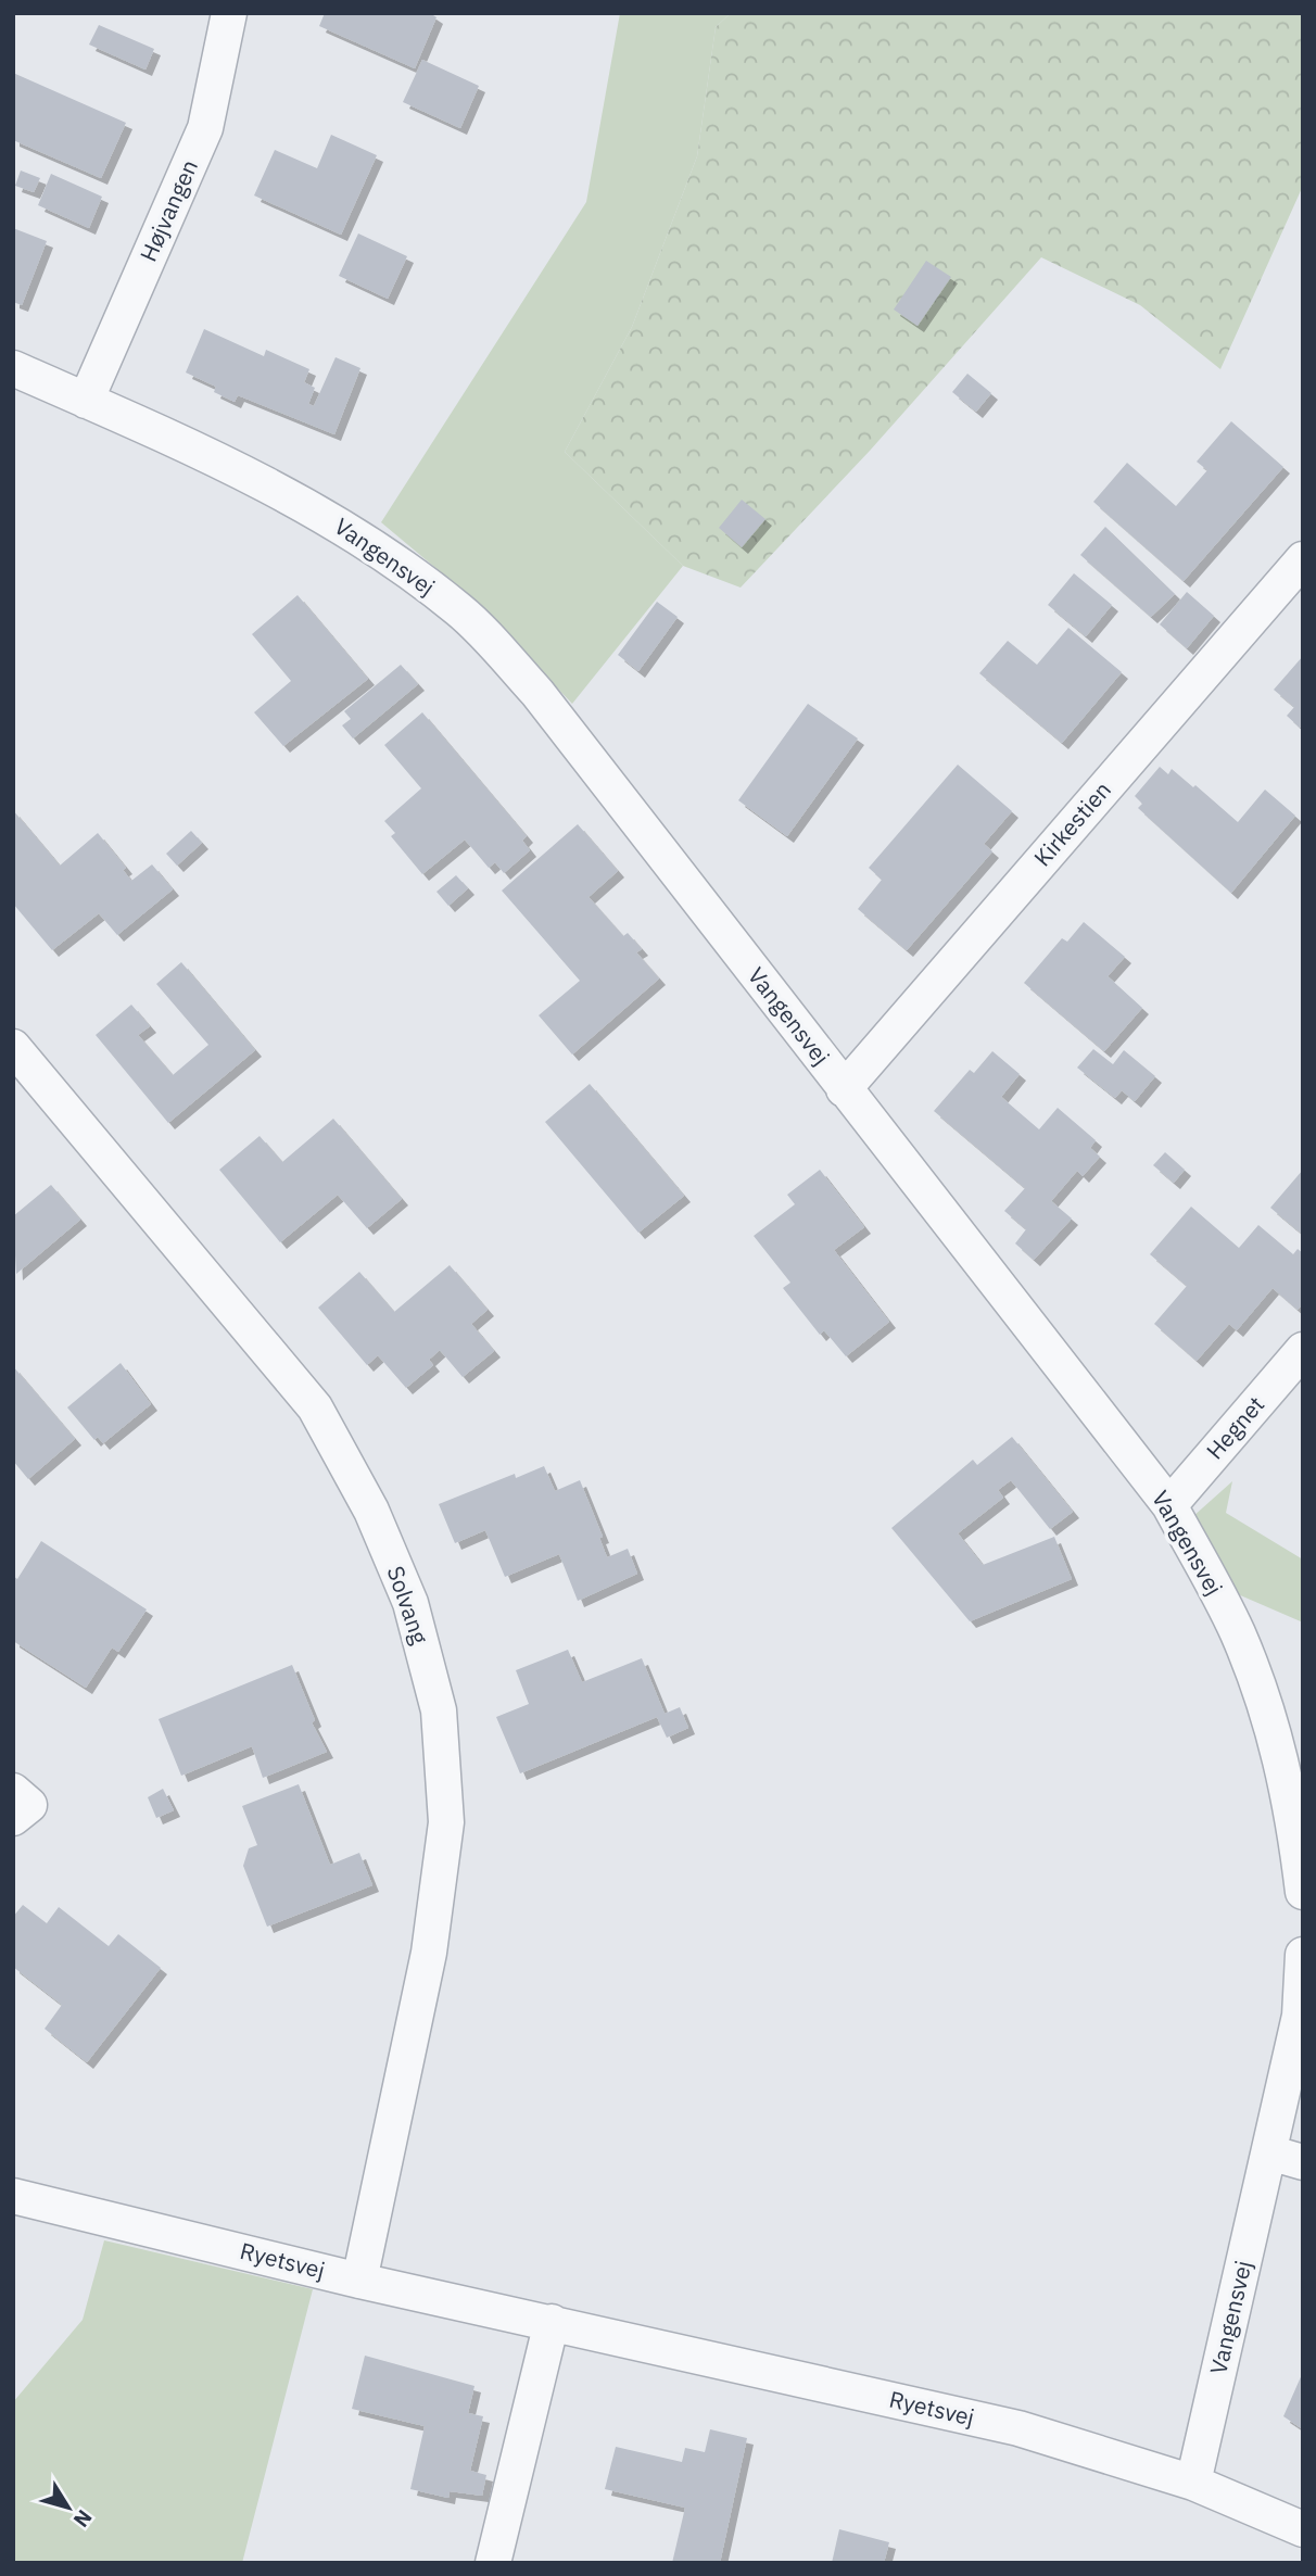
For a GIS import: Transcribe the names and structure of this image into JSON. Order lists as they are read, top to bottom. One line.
{"streets":{"street":["Højvangen","Vangensvej","Kirkestien","Hegnet","Solvang","Ryetsvej"]},"crossings":[["Højvangen","Vangensvej"],["Vangensvej","Kirkestien"],["Vangensvej","Hegnet"],["Vangensvej","Ryetsvej"],["Solvang","Ryetsvej"]],"north":"bottom right"}
